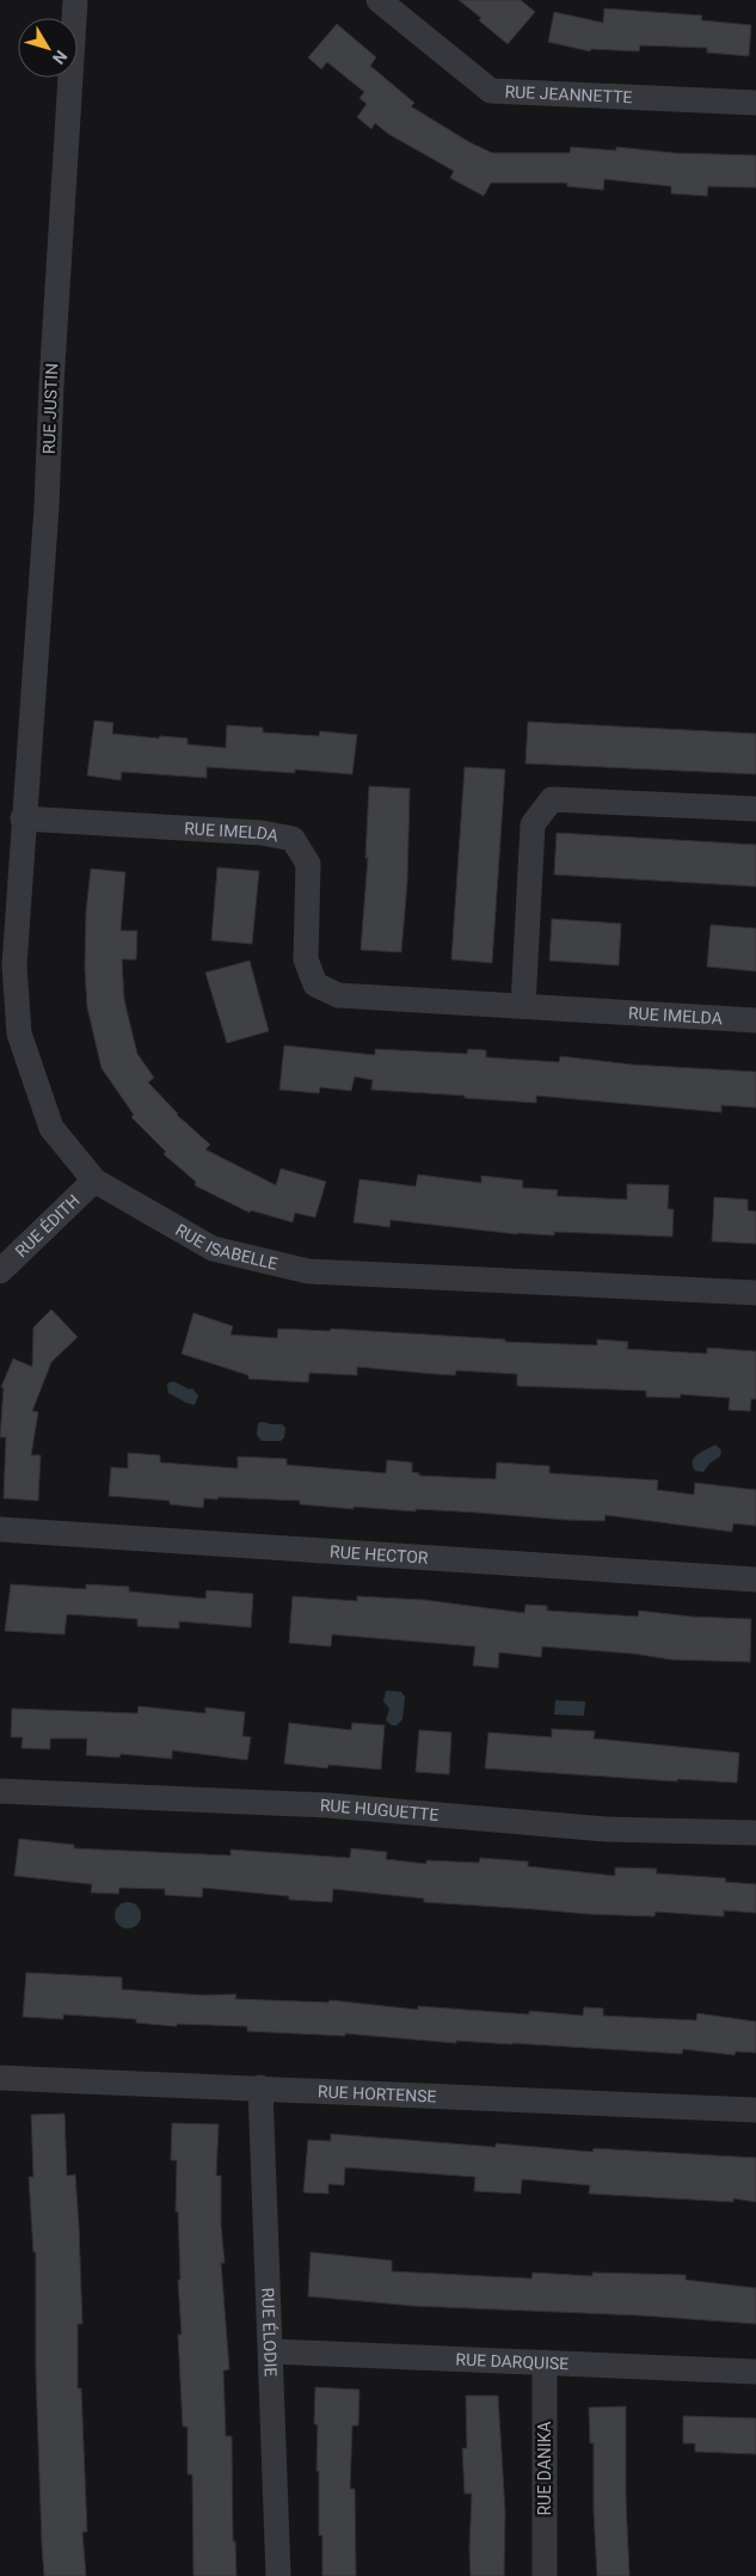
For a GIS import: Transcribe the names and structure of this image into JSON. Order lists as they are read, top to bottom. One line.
{"streets":{"street":["RUE JEANNETTE","RUE JUSTIN","RUE IMELDA","RUE ÉDITH","RUE ISABELLE","RUE HECTOR","RUE HUGUETTE","RUE HORTENSE","RUE ÉLODIE","RUE DARQUISE","RUE DANIKA"]},"crossings":[["RUE JUSTIN","RUE IMELDA"],["RUE JUSTIN","RUE ISABELLE"],["RUE IMELDA","RUE ISABELLE"],["RUE ÉDITH","RUE ISABELLE"],["RUE HORTENSE","RUE ÉLODIE"],["RUE ÉLODIE","RUE DARQUISE"],["RUE DARQUISE","RUE DANIKA"]],"north":"bottom right"}
